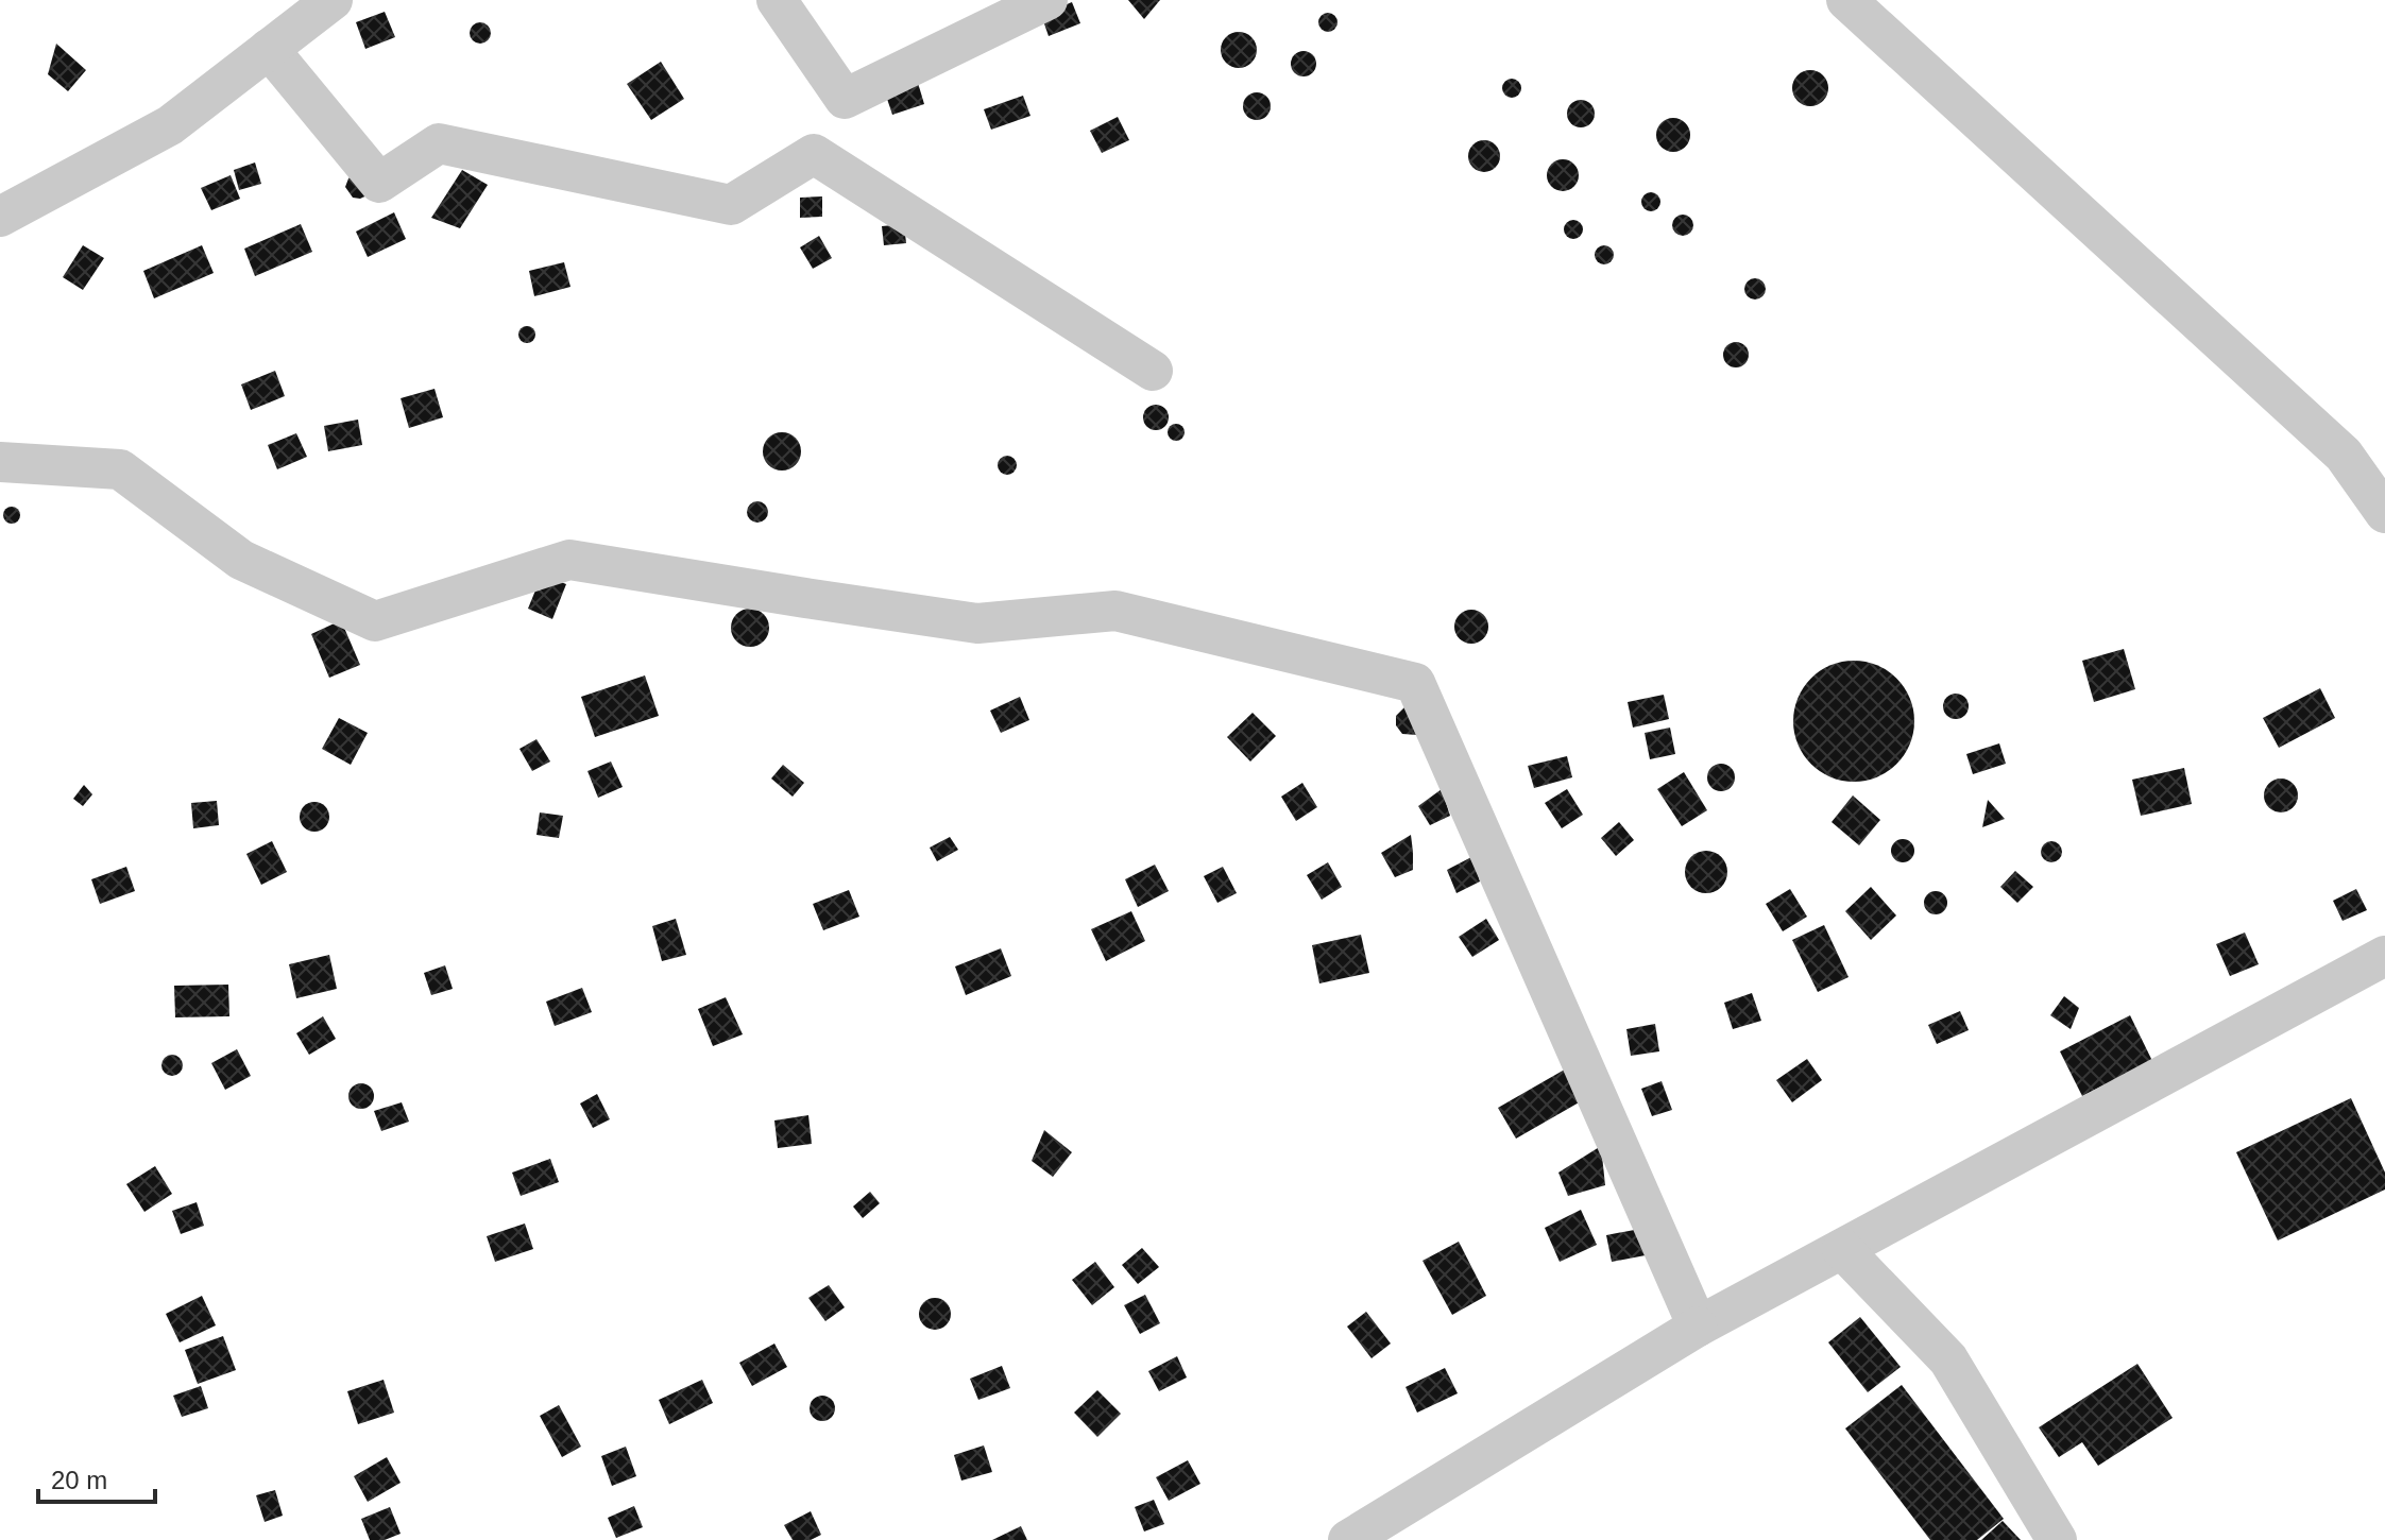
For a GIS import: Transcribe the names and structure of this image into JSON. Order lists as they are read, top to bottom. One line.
{"scale_bar":"20 m"}
